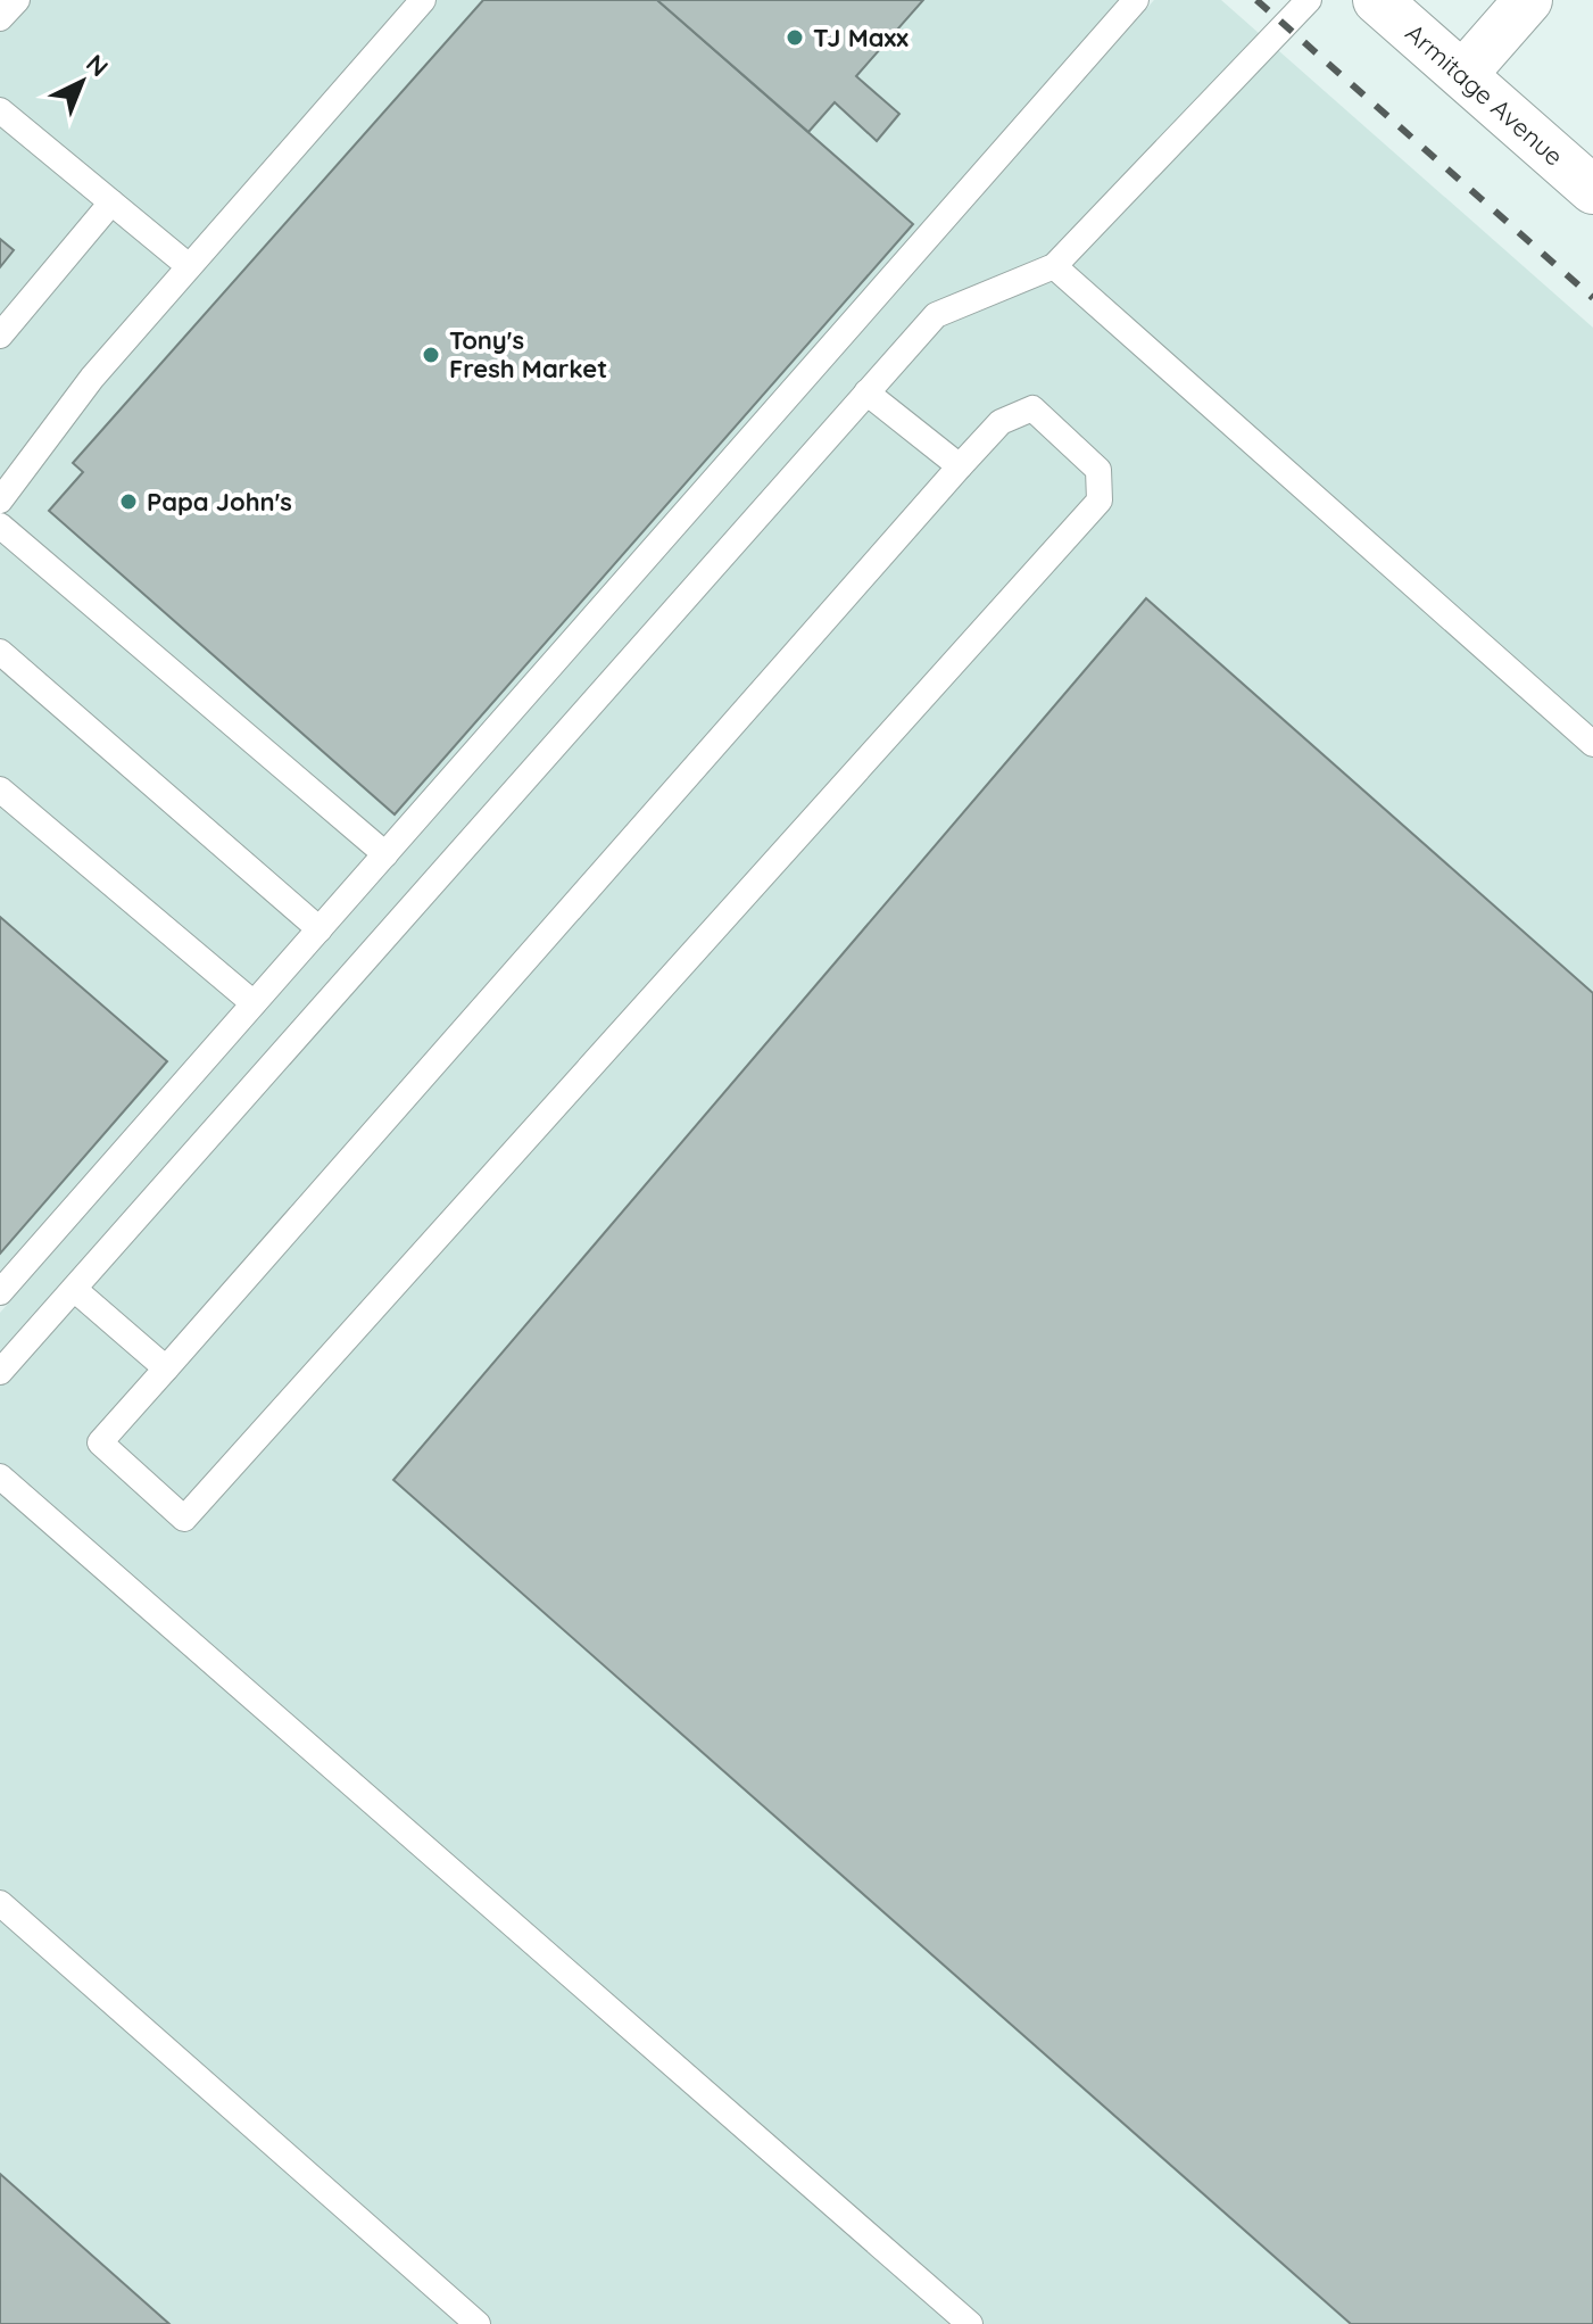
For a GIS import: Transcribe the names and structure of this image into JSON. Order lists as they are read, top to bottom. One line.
{"streets":{"street":["Armitage Avenue"]},"places":["TJ Maxx","Tony's Fresh Market","Papa John's"],"north":"top right"}
